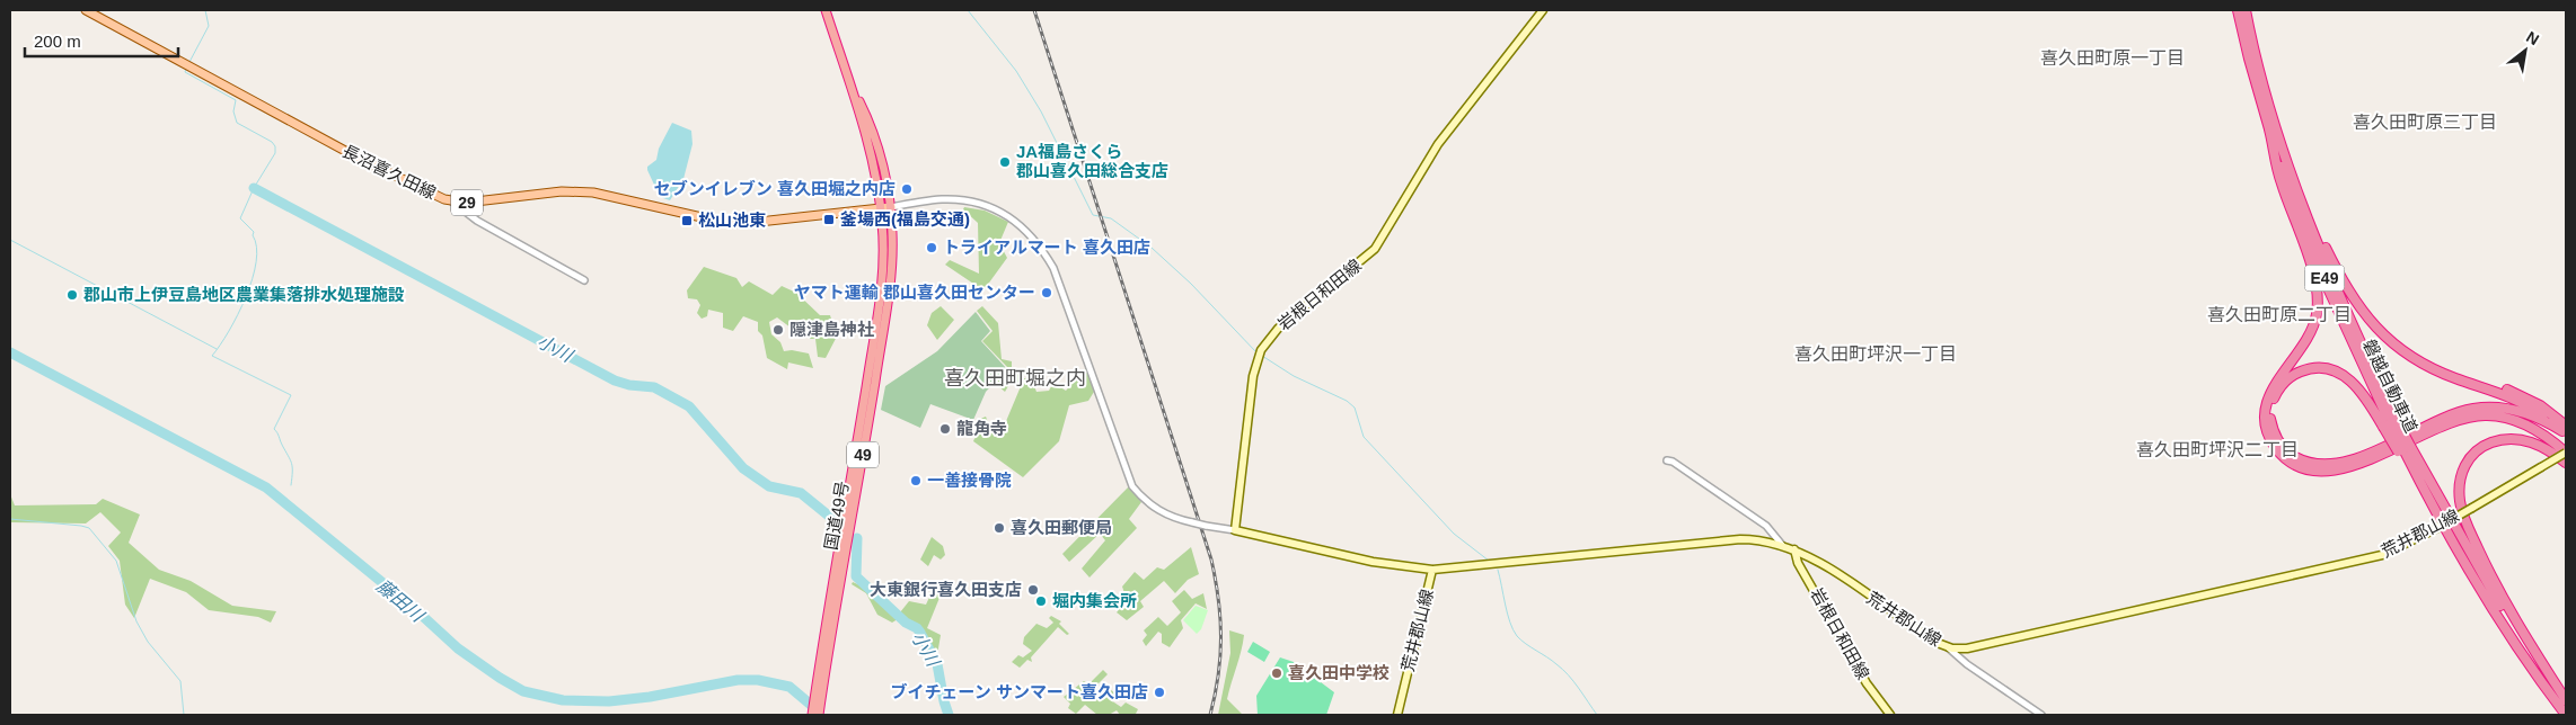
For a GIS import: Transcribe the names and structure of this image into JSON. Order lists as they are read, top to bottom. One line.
{"streets":{"highway":["E49","磐越自動車道","49","国道49号"],"main road":["長沼喜久田線","29","岩根日和田線","荒井郡山線"]},"crossings":[["長沼喜久田線","国道49号"],["岩根日和田線","荒井郡山線"]],"districts":["喜久田町原一丁目","喜久田町原三丁目","喜久田町原二丁目","喜久田町坪沢一丁目","喜久田町堀之内","喜久田町坪沢二丁目"],"water":["小川","藤田川"],"places":{"other":["JA福島さくら 郡山喜久田総合支店","セブンイレブン 喜久田堀之内店","トライアルマート 喜久田店","ヤマト運輸 郡山喜久田センター","郡山市上伊豆島地区農業集落排水処理施設","隠津島神社","龍角寺","一善接骨院","喜久田郵便局","大東銀行喜久田支店","堀内集会所","喜久田中学校","ブイチェーン サンマート喜久田店"],"transit":["釜場西(福島交通)","松山池東"]},"scale_bar":"200 m","north":"top right"}
